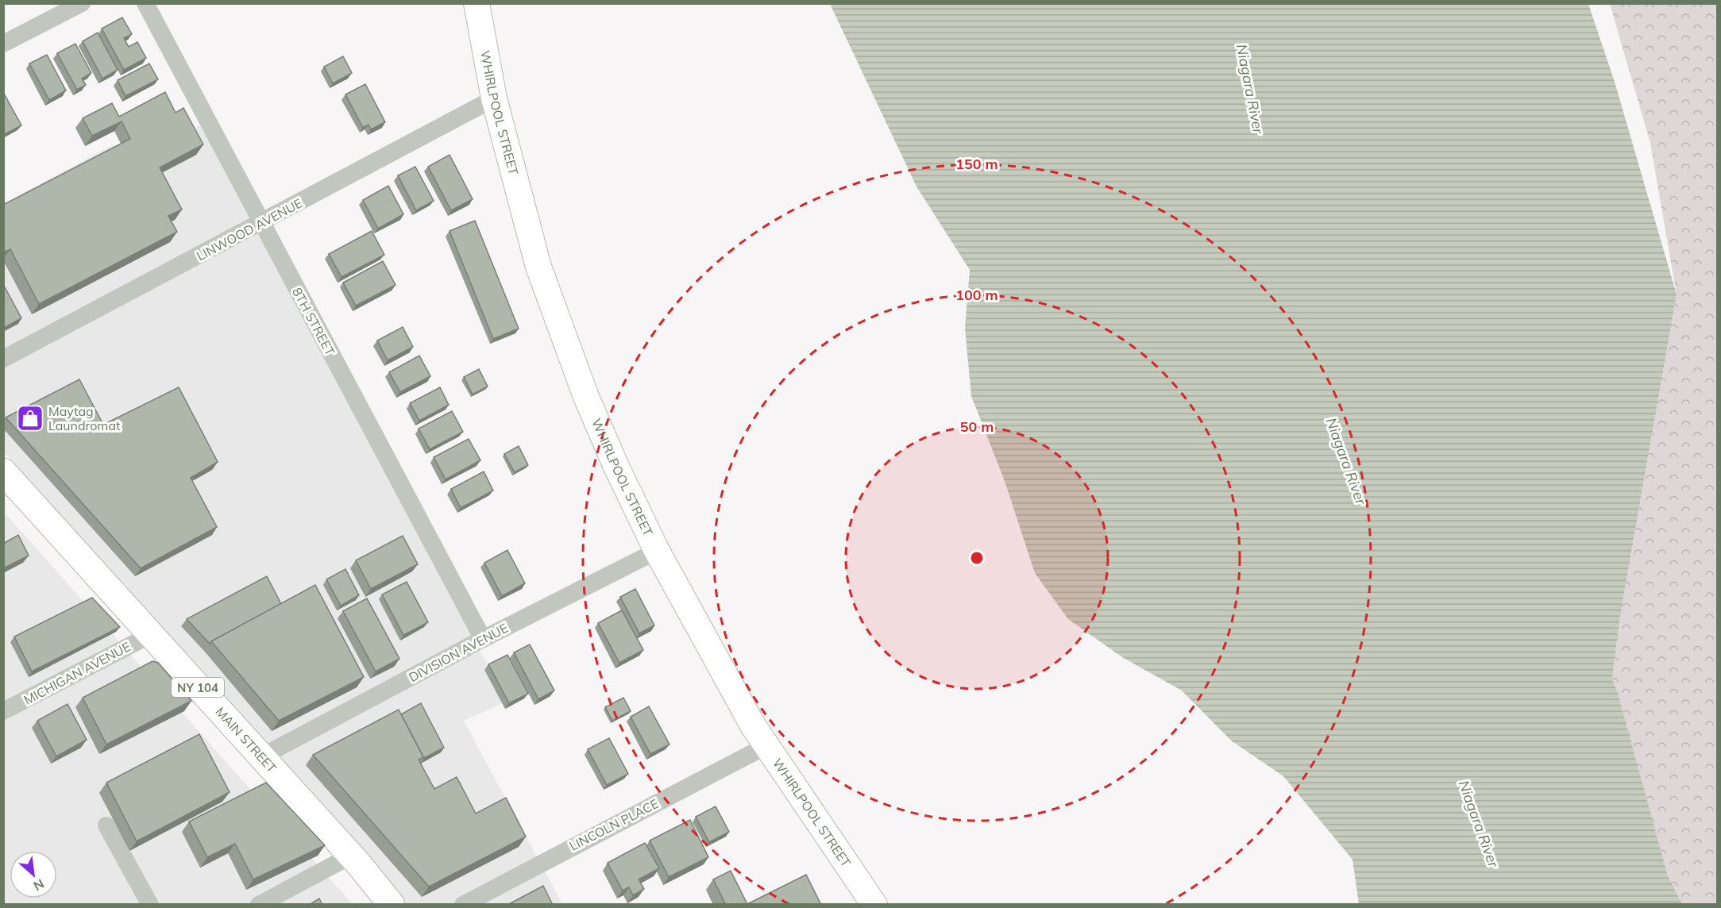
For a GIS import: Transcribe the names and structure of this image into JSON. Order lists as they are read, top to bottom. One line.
{"streets":{"main road":["NY 104","MAIN STREET"],"street":["WHIRLPOOL STREET","LINWOOD AVENUE","8TH STREET","DIVISION AVENUE","MICHIGAN AVENUE","LINCOLN PLACE"]},"crossings":[["WHIRLPOOL STREET","LINWOOD AVENUE"],["WHIRLPOOL STREET","DIVISION AVENUE"],["WHIRLPOOL STREET","LINCOLN PLACE"],["LINWOOD AVENUE","8TH STREET"],["8TH STREET","DIVISION AVENUE"],["DIVISION AVENUE","MAIN STREET"],["MICHIGAN AVENUE","MAIN STREET"]],"water":["Niagara River"],"places":{"shop":["Maytag Laundromat"]},"north":"bottom right","rings":["150 m","100 m","50 m"]}
